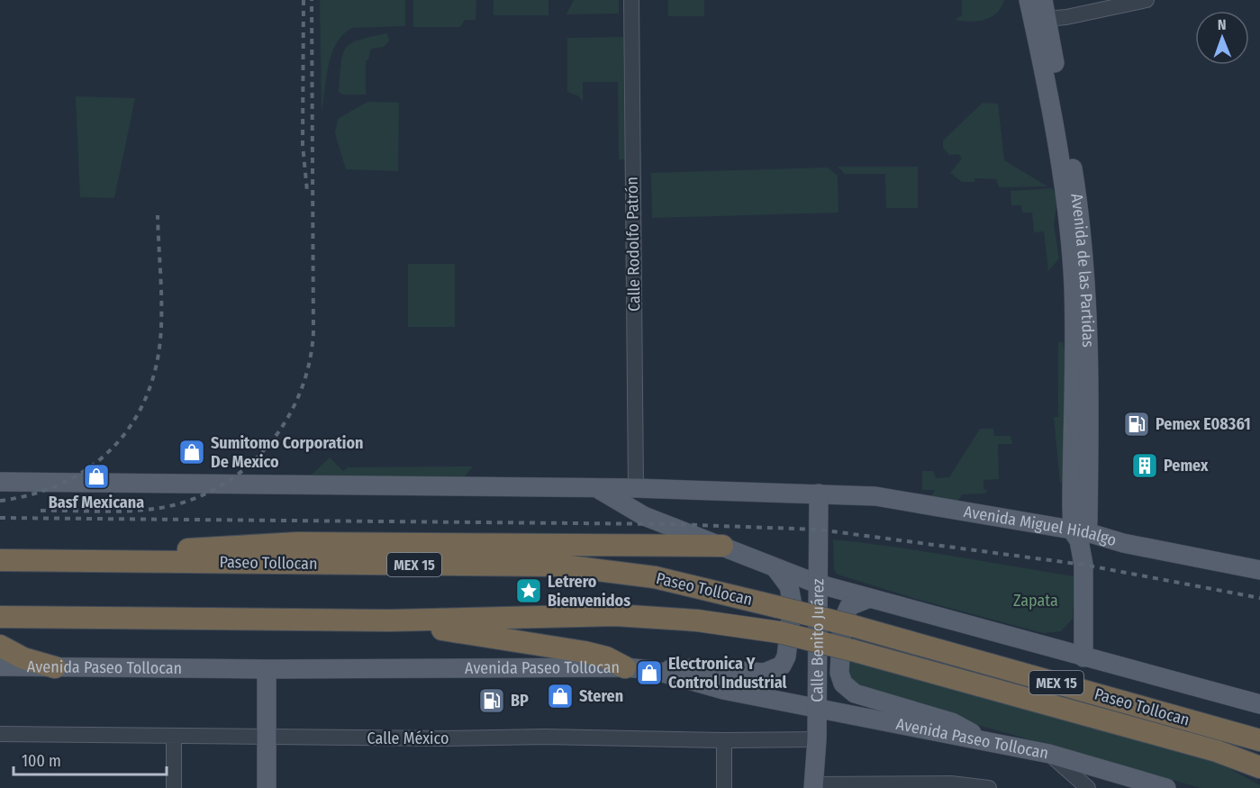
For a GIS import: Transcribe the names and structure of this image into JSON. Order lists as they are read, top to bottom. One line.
{"streets":{"highway":["Paseo Tollocan","MEX 15"],"main road":["Avenida de las Partidas","Avenida Miguel Hidalgo","Calle Benito Juárez","Avenida Paseo Tollocan"],"street":["Calle Rodolfo Patrón","Calle México"]},"crossings":[["Avenida de las Partidas","Avenida Miguel Hidalgo"],["Avenida Miguel Hidalgo","Calle Benito Juárez"],["Calle Benito Juárez","Avenida Paseo Tollocan"],["Calle Benito Juárez","Calle México"]],"parks":["Zapata"],"places":{"fuel station":["Pemex E08361","BP"],"shop":["Sumitomo Corporation De Mexico","Basf Mexicana","Electronica Y Control Industrial","Steren"],"building":["Pemex"],"place":["Letrero Bienvenidos"]},"scale_bar":"100 m","north":"top"}
